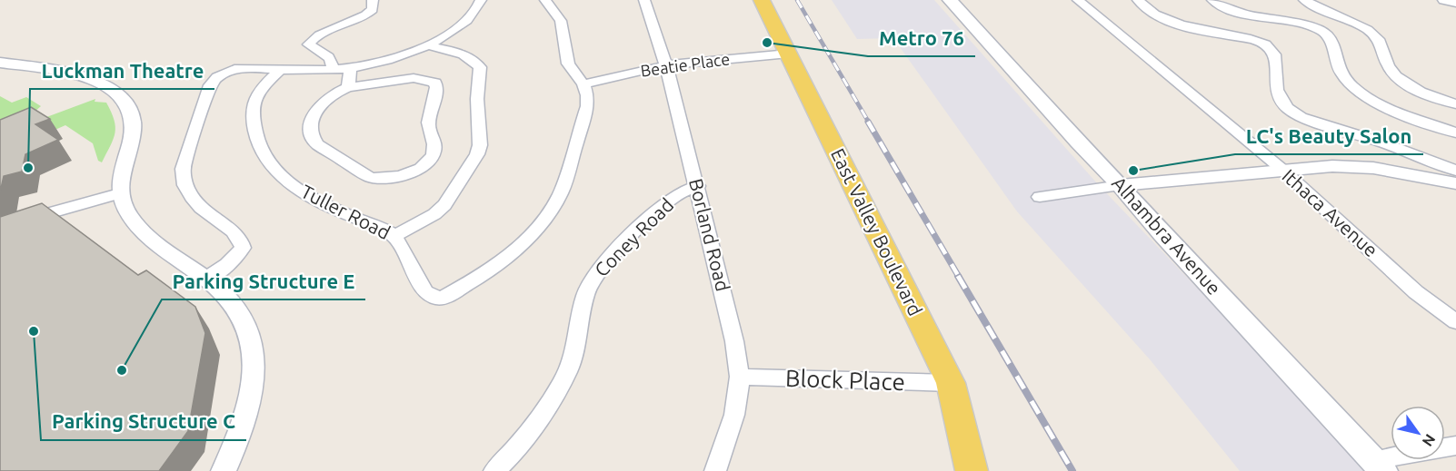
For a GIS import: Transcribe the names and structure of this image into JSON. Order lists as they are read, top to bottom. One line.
{"streets":{"main road":["East Valley Boulevard","Alhambra Avenue"],"street":["Beatie Place","Tuller Road","Ithaca Avenue","Borland Road","Coney Road","Block Place"]},"crossings":[["Beatie Place","Tuller Road"],["Beatie Place","East Valley Boulevard"],["Beatie Place","Borland Road"],["East Valley Boulevard","Block Place"],["Borland Road","Coney Road"],["Borland Road","Block Place"]],"places":["Metro 76","Luckman Theatre","LC's Beauty Salon","Parking Structure C","Parking Structure E"],"north":"bottom right"}
